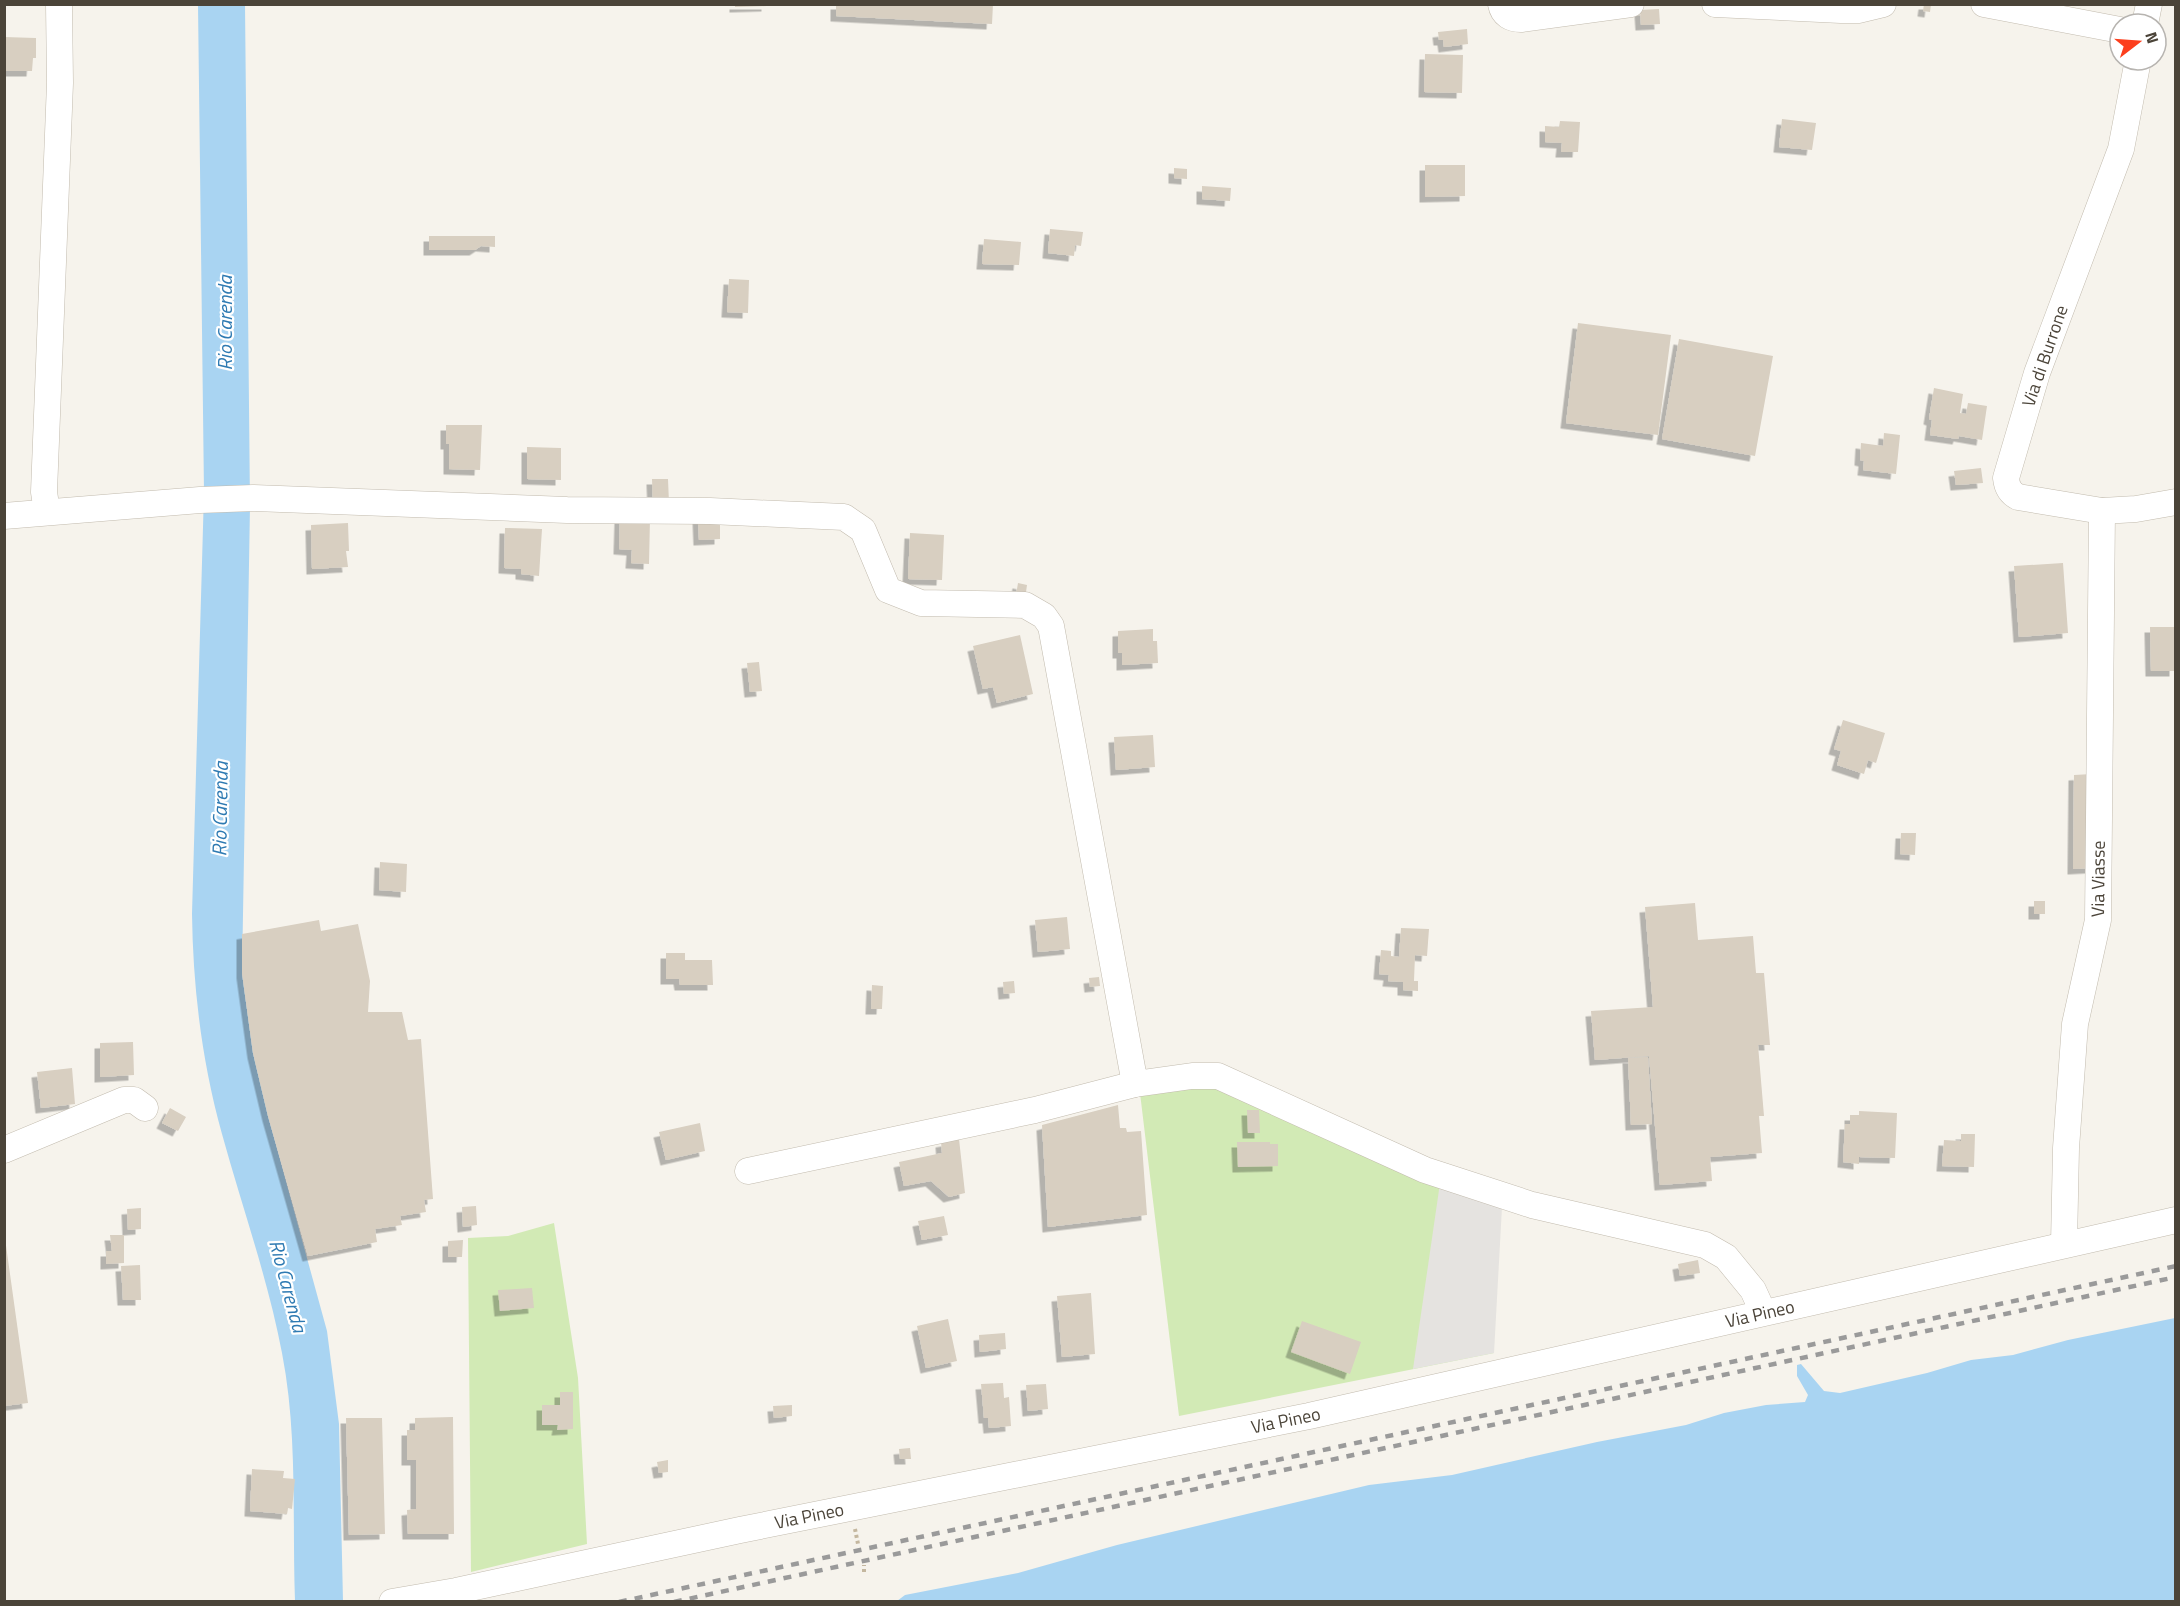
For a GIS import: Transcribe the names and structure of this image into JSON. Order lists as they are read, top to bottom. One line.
{"streets":{"street":["Via di Burrone","Via Viasse","Via Pineo"]},"crossings":[["Via di Burrone","Via Viasse"],["Via Viasse","Via Pineo"]],"water":["Rio Carenda"],"north":"right"}
